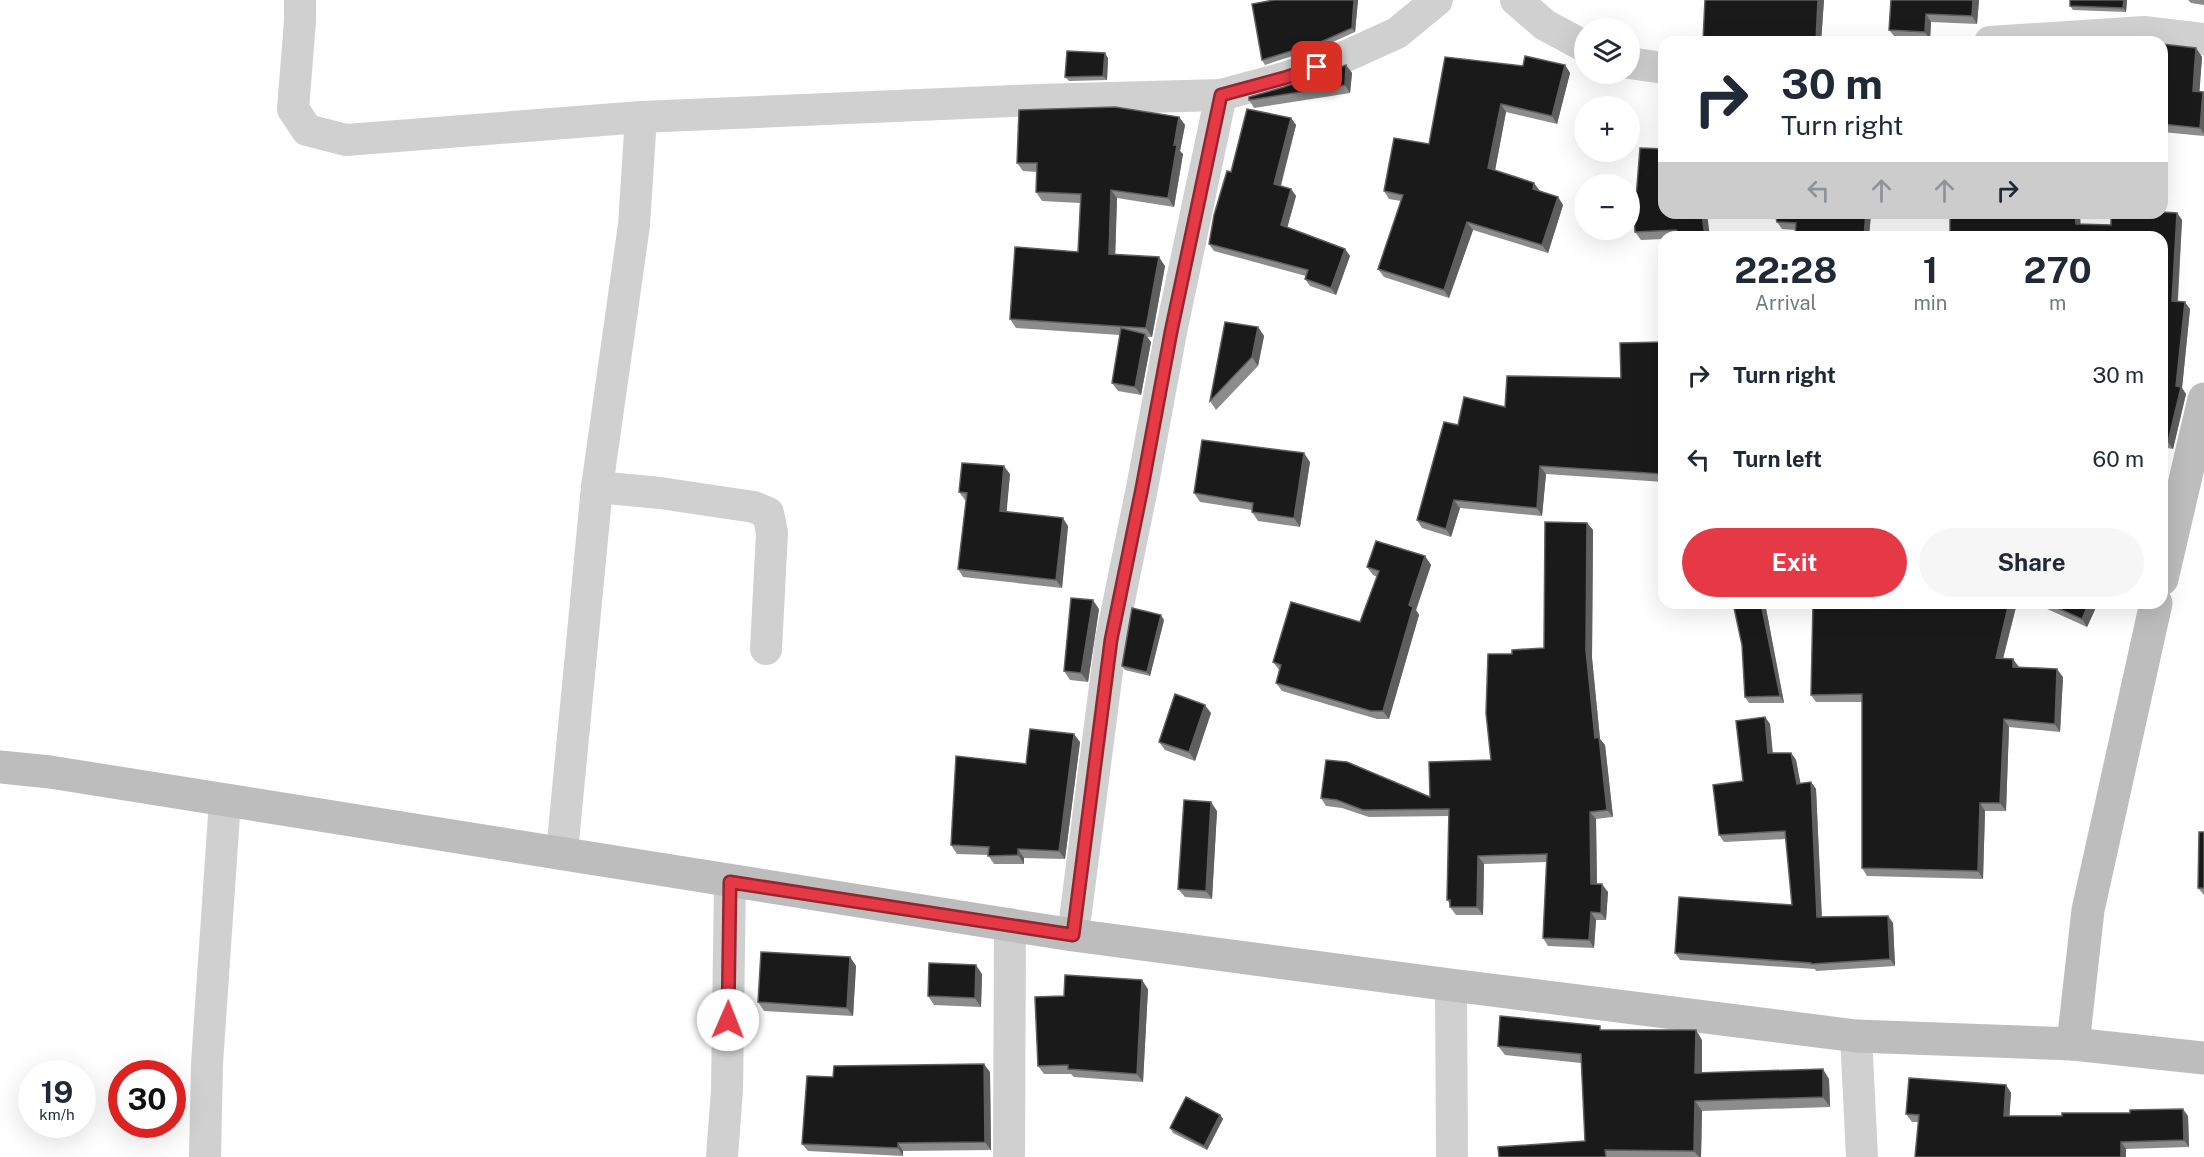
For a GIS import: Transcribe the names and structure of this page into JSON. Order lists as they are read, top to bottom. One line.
{"page":{"map_buttons":["+","−"],"turn":["30 m","Turn right"],"eta":["22:28","Arrival","1","min","270","m"],"list":[{"name":"Turn right","value":"30 m"},{"name":"Turn left","value":"60 m"}],"buttons":["Exit","Share"],"speed":"19 km/h","limit":"30"}}
